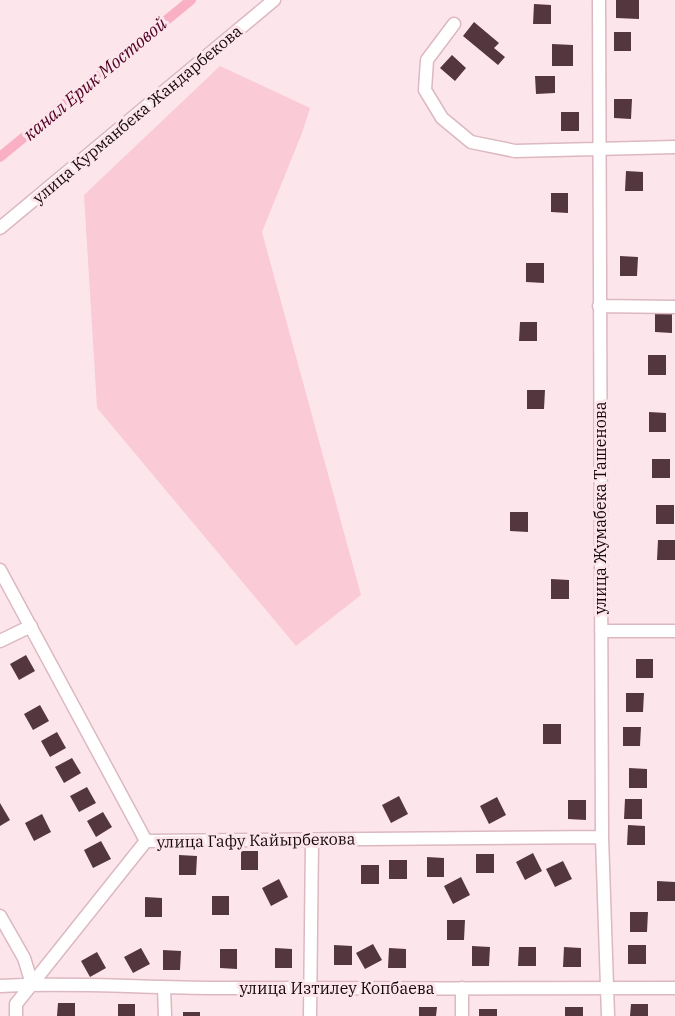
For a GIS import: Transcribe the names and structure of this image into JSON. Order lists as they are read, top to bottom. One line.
{"streets":{"street":["улица Курманбека Жандарбекова","улица Жумабека Ташенова","улица Гафу Кайырбекова","улица Изтилеу Копбаева"]},"crossings":[["улица Жумабека Ташенова","улица Гафу Кайырбекова"],["улица Жумабека Ташенова","улица Изтилеу Копбаева"]],"water":["канал Ерик Мостовой"]}
